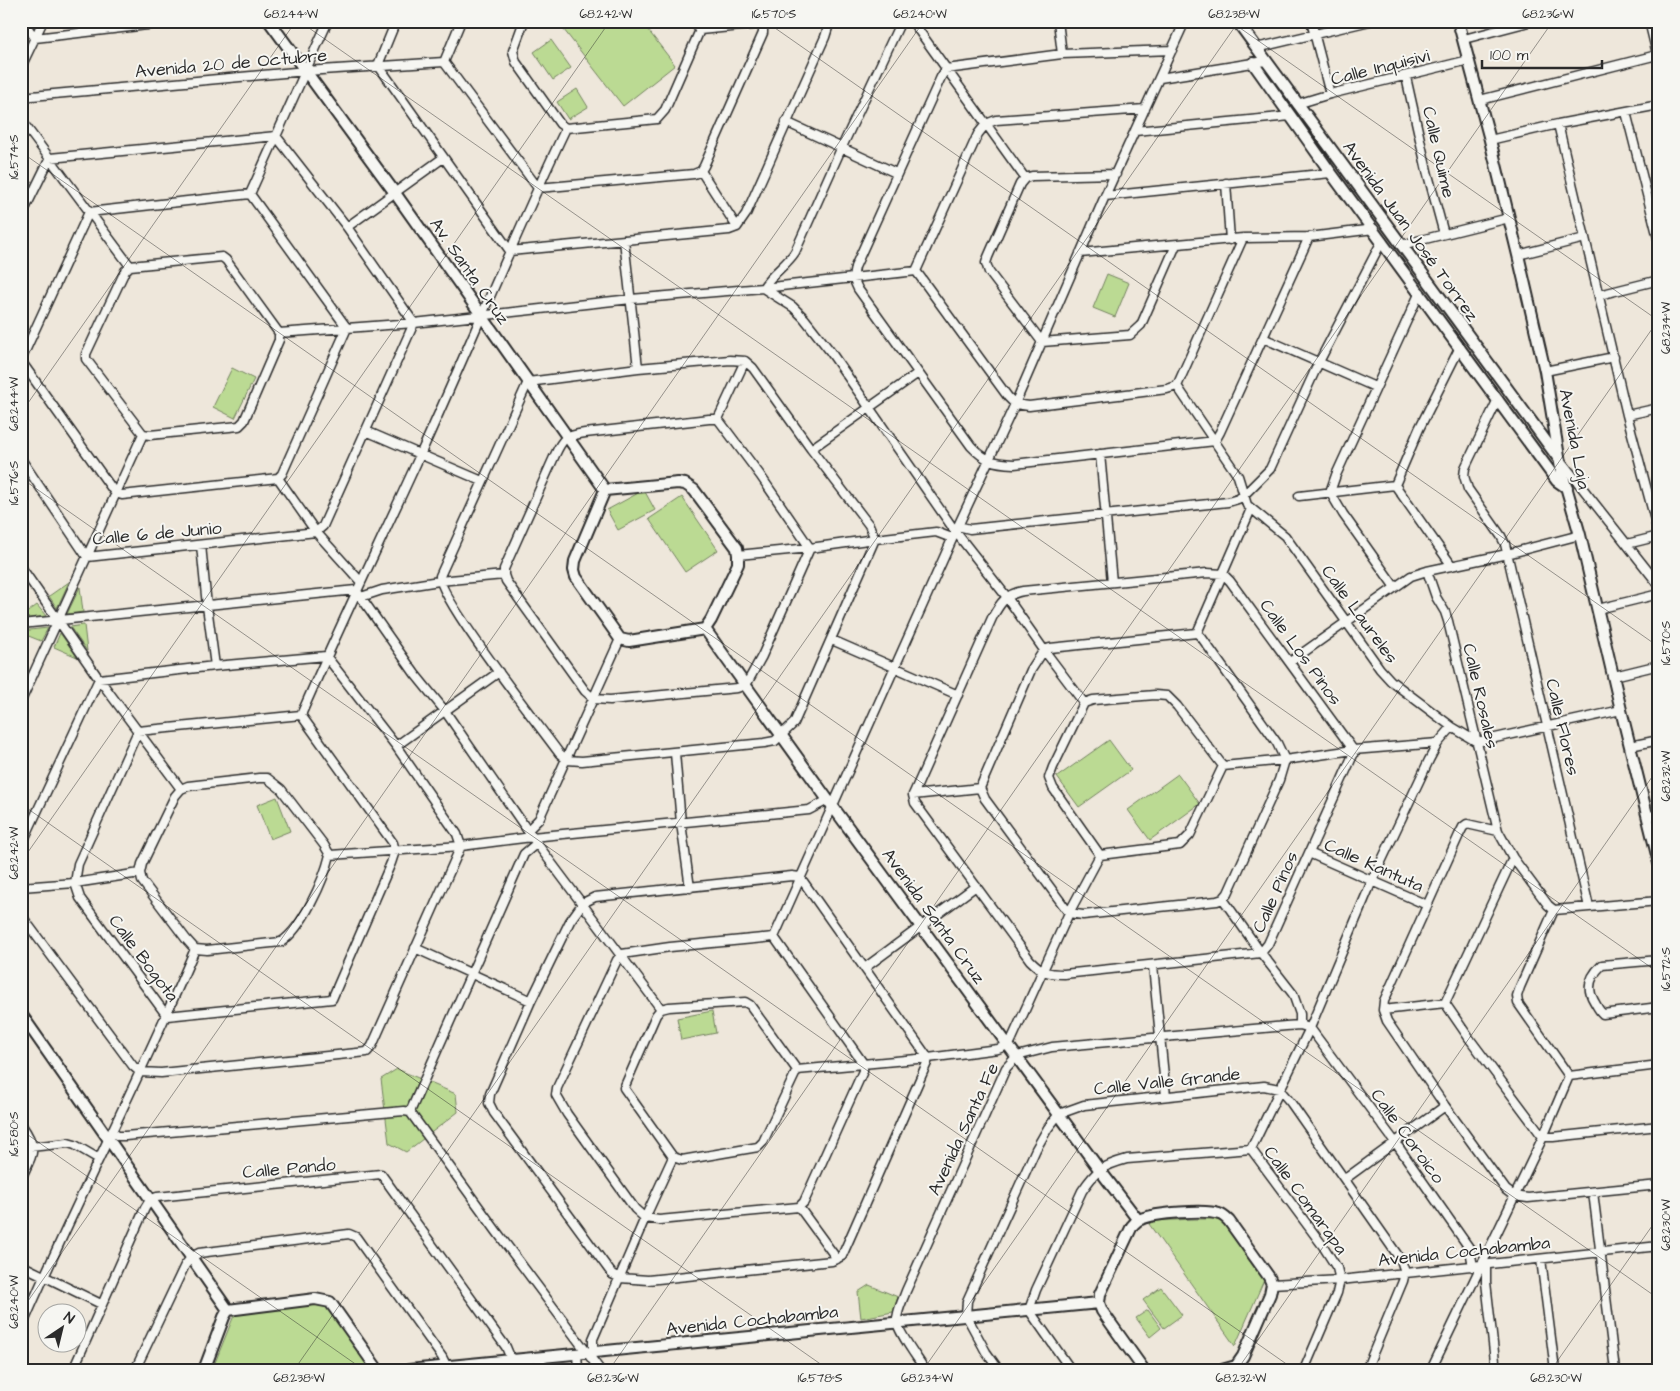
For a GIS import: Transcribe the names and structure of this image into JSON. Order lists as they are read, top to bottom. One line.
{"streets":{"street":["Avenida 20 de Octubre","Calle Inquisivi","Calle Quime","Avenida Juan José Torrez","Av. Santa Cruz","Avenida Laja","Calle 6 de Junio","Calle Laureles","Calle Los Pinos","Calle Rosales","Calle Flores","Calle Kantuta","Calle Pinos","Avenida Santa Cruz","Calle Bogota","Calle Valle Grande","Avenida Santa Fe","Calle Coroico","Calle Pando","Calle Comarapa","Avenida Cochabamba"]},"crossings":[["Avenida 20 de Octubre","Av. Santa Cruz"],["Calle Inquisivi","Calle Quime"],["Calle Inquisivi","Avenida Juan José Torrez"],["Calle Inquisivi","Avenida Laja"],["Avenida Juan José Torrez","Avenida Laja"],["Av. Santa Cruz","Avenida Santa Cruz"],["Calle Laureles","Calle Rosales"],["Calle Los Pinos","Calle Pinos"],["Calle Kantuta","Calle Pinos"],["Avenida Santa Cruz","Calle Valle Grande"],["Avenida Santa Cruz","Avenida Santa Fe"],["Avenida Santa Cruz","Calle Comarapa"],["Avenida Santa Fe","Calle Coroico"],["Avenida Santa Fe","Avenida Cochabamba"],["Calle Coroico","Avenida Cochabamba"],["Calle Pando","Avenida Cochabamba"],["Calle Comarapa","Avenida Cochabamba"]],"scale_bar":"100 m","north":"top right","coordinates":["68.244°W","68.242°W","16.570°S","68.240°W","68.238°W","68.236°W","16.574°S","68.234°W","16.576°S","68.232°W","16.572°S","16.580°S","68.230°W","16.578°S"]}
